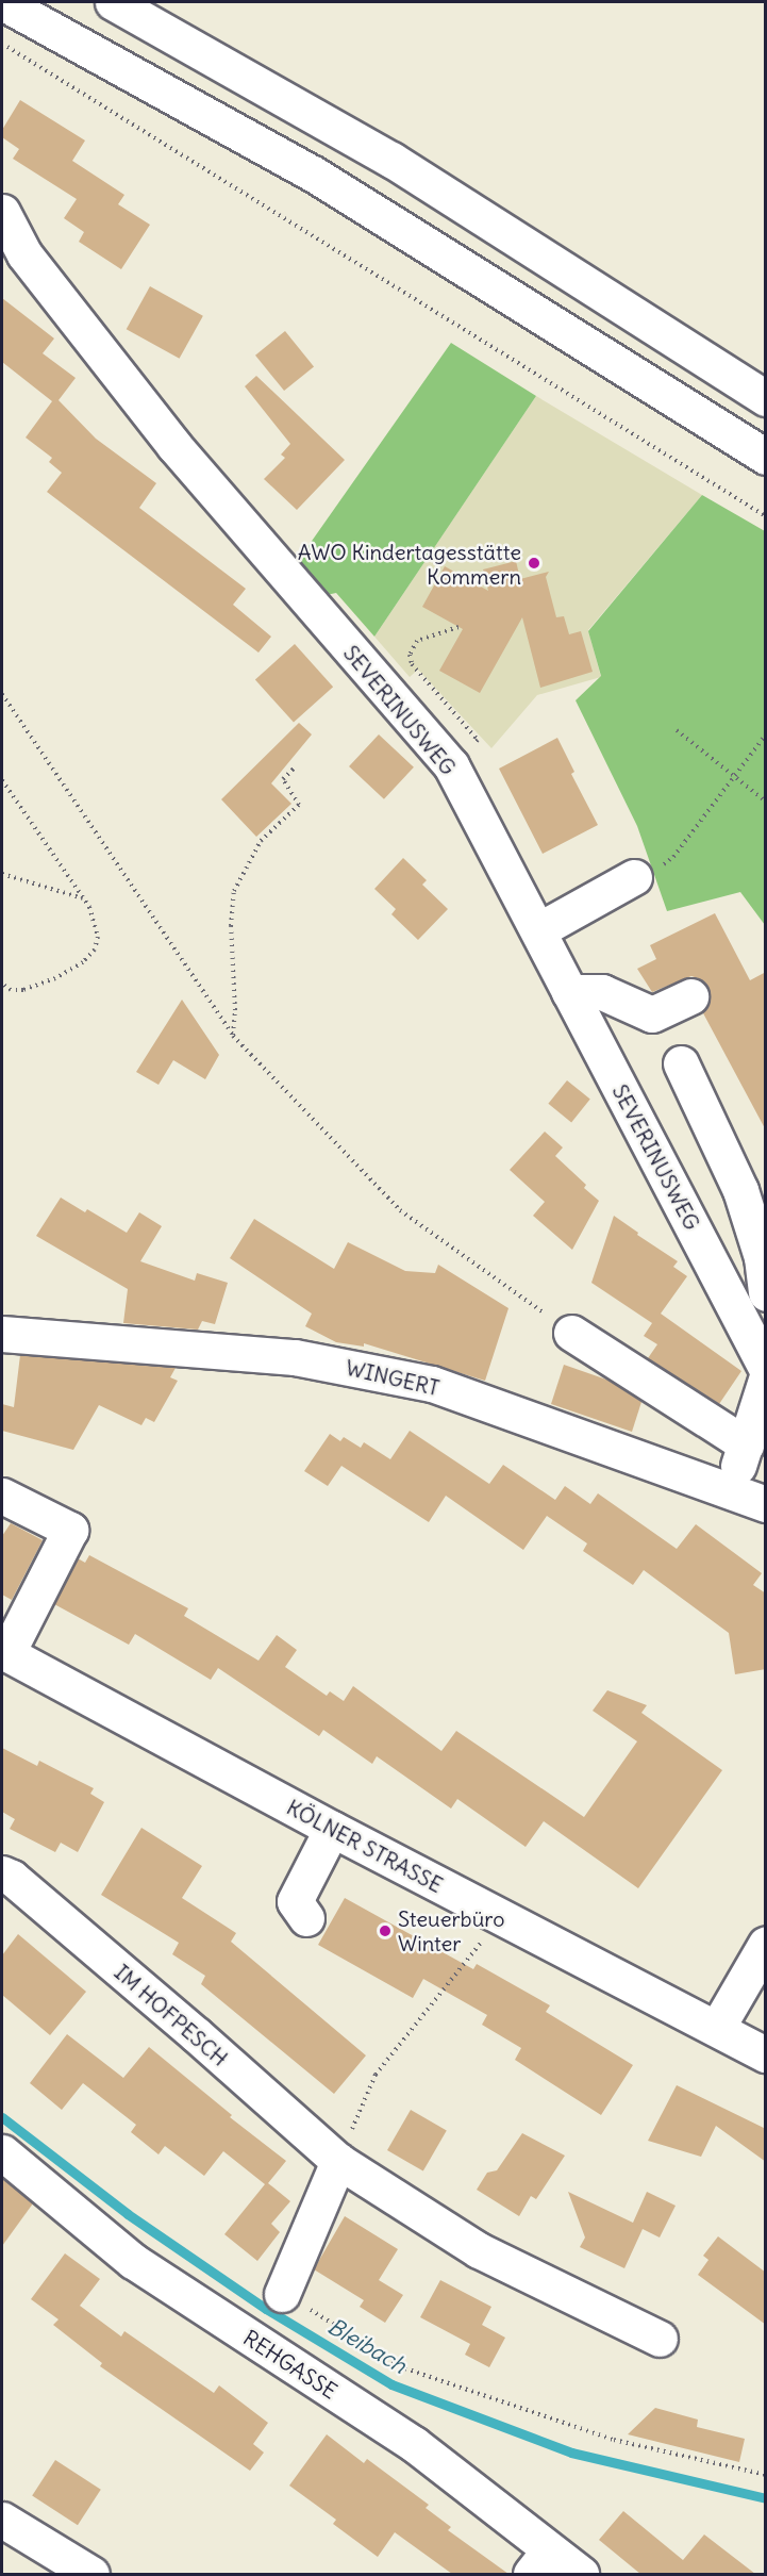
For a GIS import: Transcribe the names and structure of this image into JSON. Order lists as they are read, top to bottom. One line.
{"streets":{"street":["SEVERINUSWEG","WINGERT","KÖLNER STRASSE","IM HOFPESCH","REHGASSE"]},"water":["Bleibach"],"places":["AWO Kindertagesstätte Kommern","Steuerbüro Winter"]}
